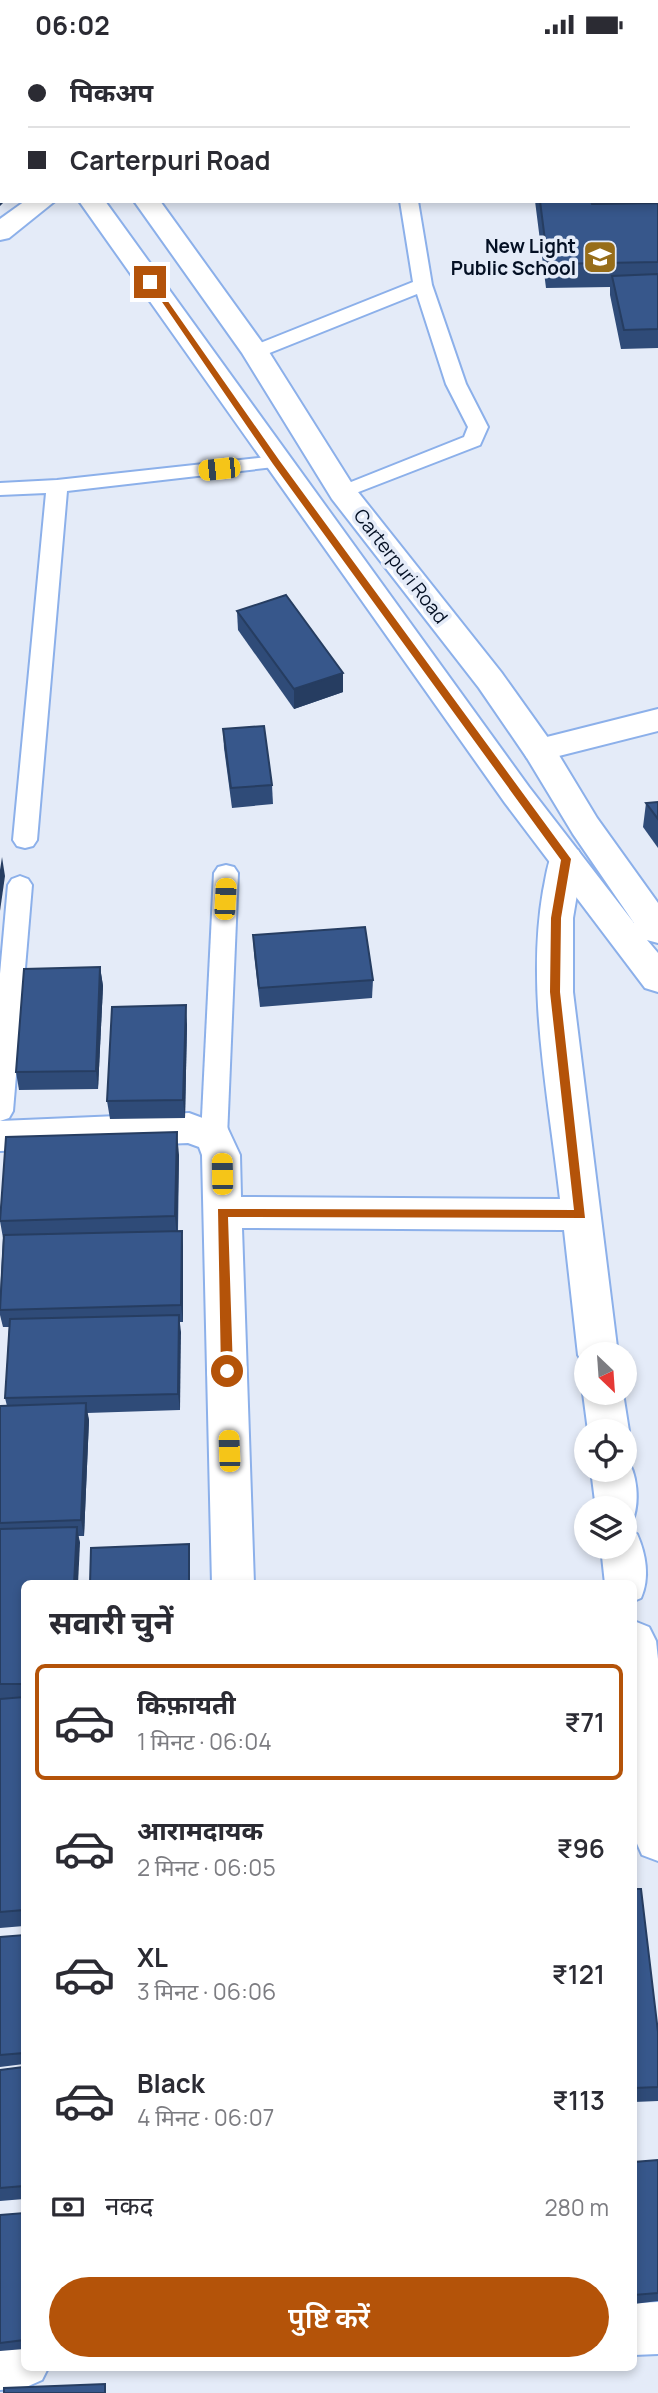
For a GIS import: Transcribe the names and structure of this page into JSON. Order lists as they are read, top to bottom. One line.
{"streets":{"main road":["Carterpuri Road"]},"places":{"school or university":["New Light Public School"]},"north":"bottom right","page":{"status":"06:02","banner":["पिकअप","Carterpuri Road"],"heading":"सवारी चुनें","list":[{"name":"किफ़ायती","note":"1 मिनट · 06:04","value":"₹71"},{"name":"आरामदायक","note":"2 मिनट · 06:05","value":"₹96"},{"name":"XL","note":"3 मिनट · 06:06","value":"₹121"},{"name":"Black","note":"4 मिनट · 06:07","value":"₹113"}],"pay":["नकद","280 m"],"buttons":"पुष्टि करें"}}
